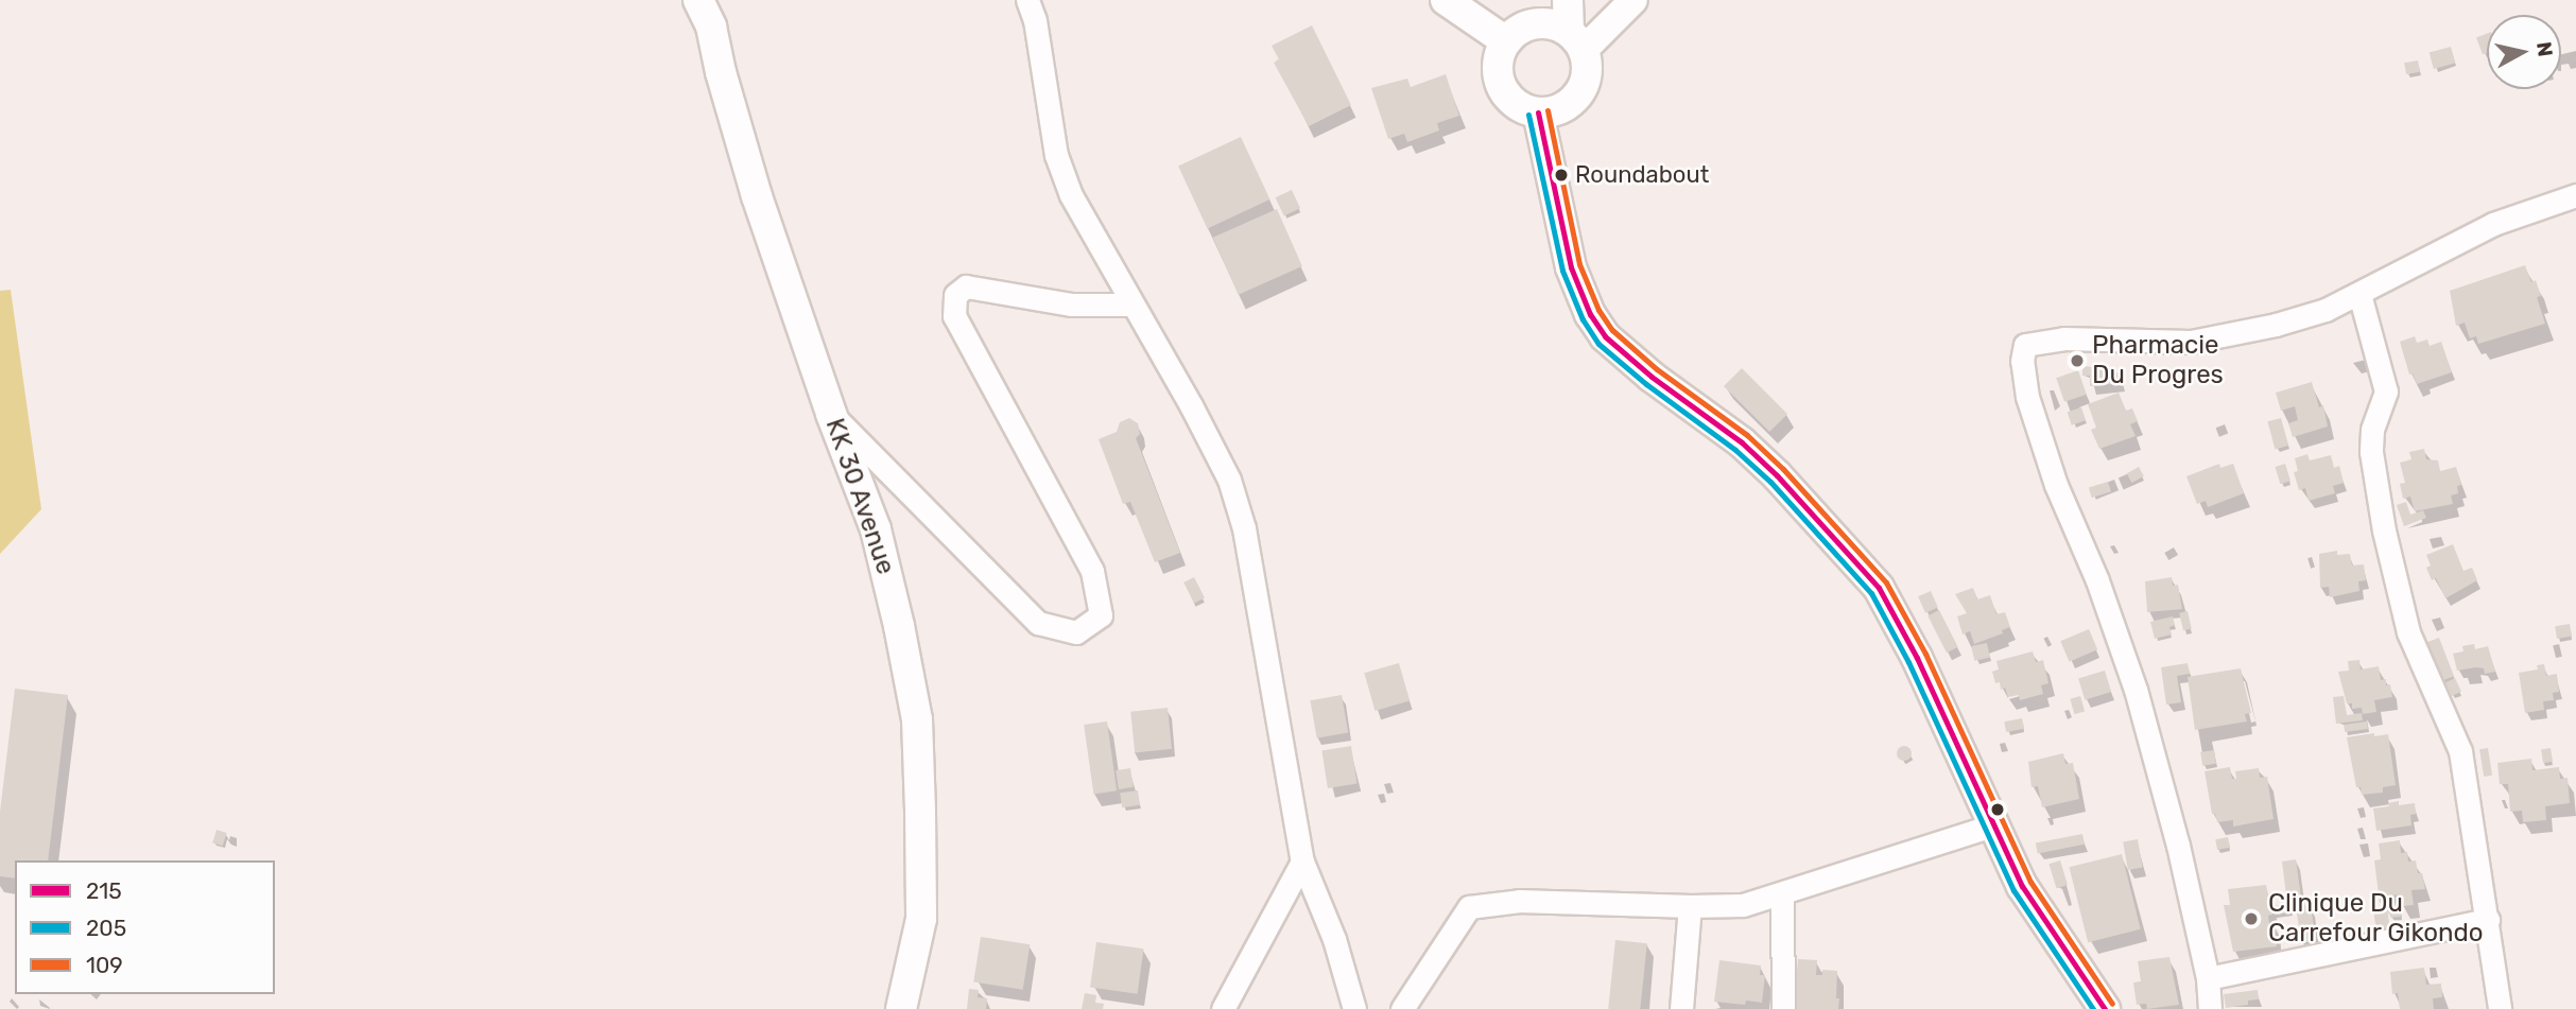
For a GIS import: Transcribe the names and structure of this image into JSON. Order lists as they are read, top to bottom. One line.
{"streets":{"main road":["KK 30 Avenue"]},"places":["Roundabout","Pharmacie Du Progres","Clinique Du Carrefour Gikondo"],"lines":["transit line 109","transit line 215","transit line 205"],"legend":["215","205","109"],"north":"right"}
